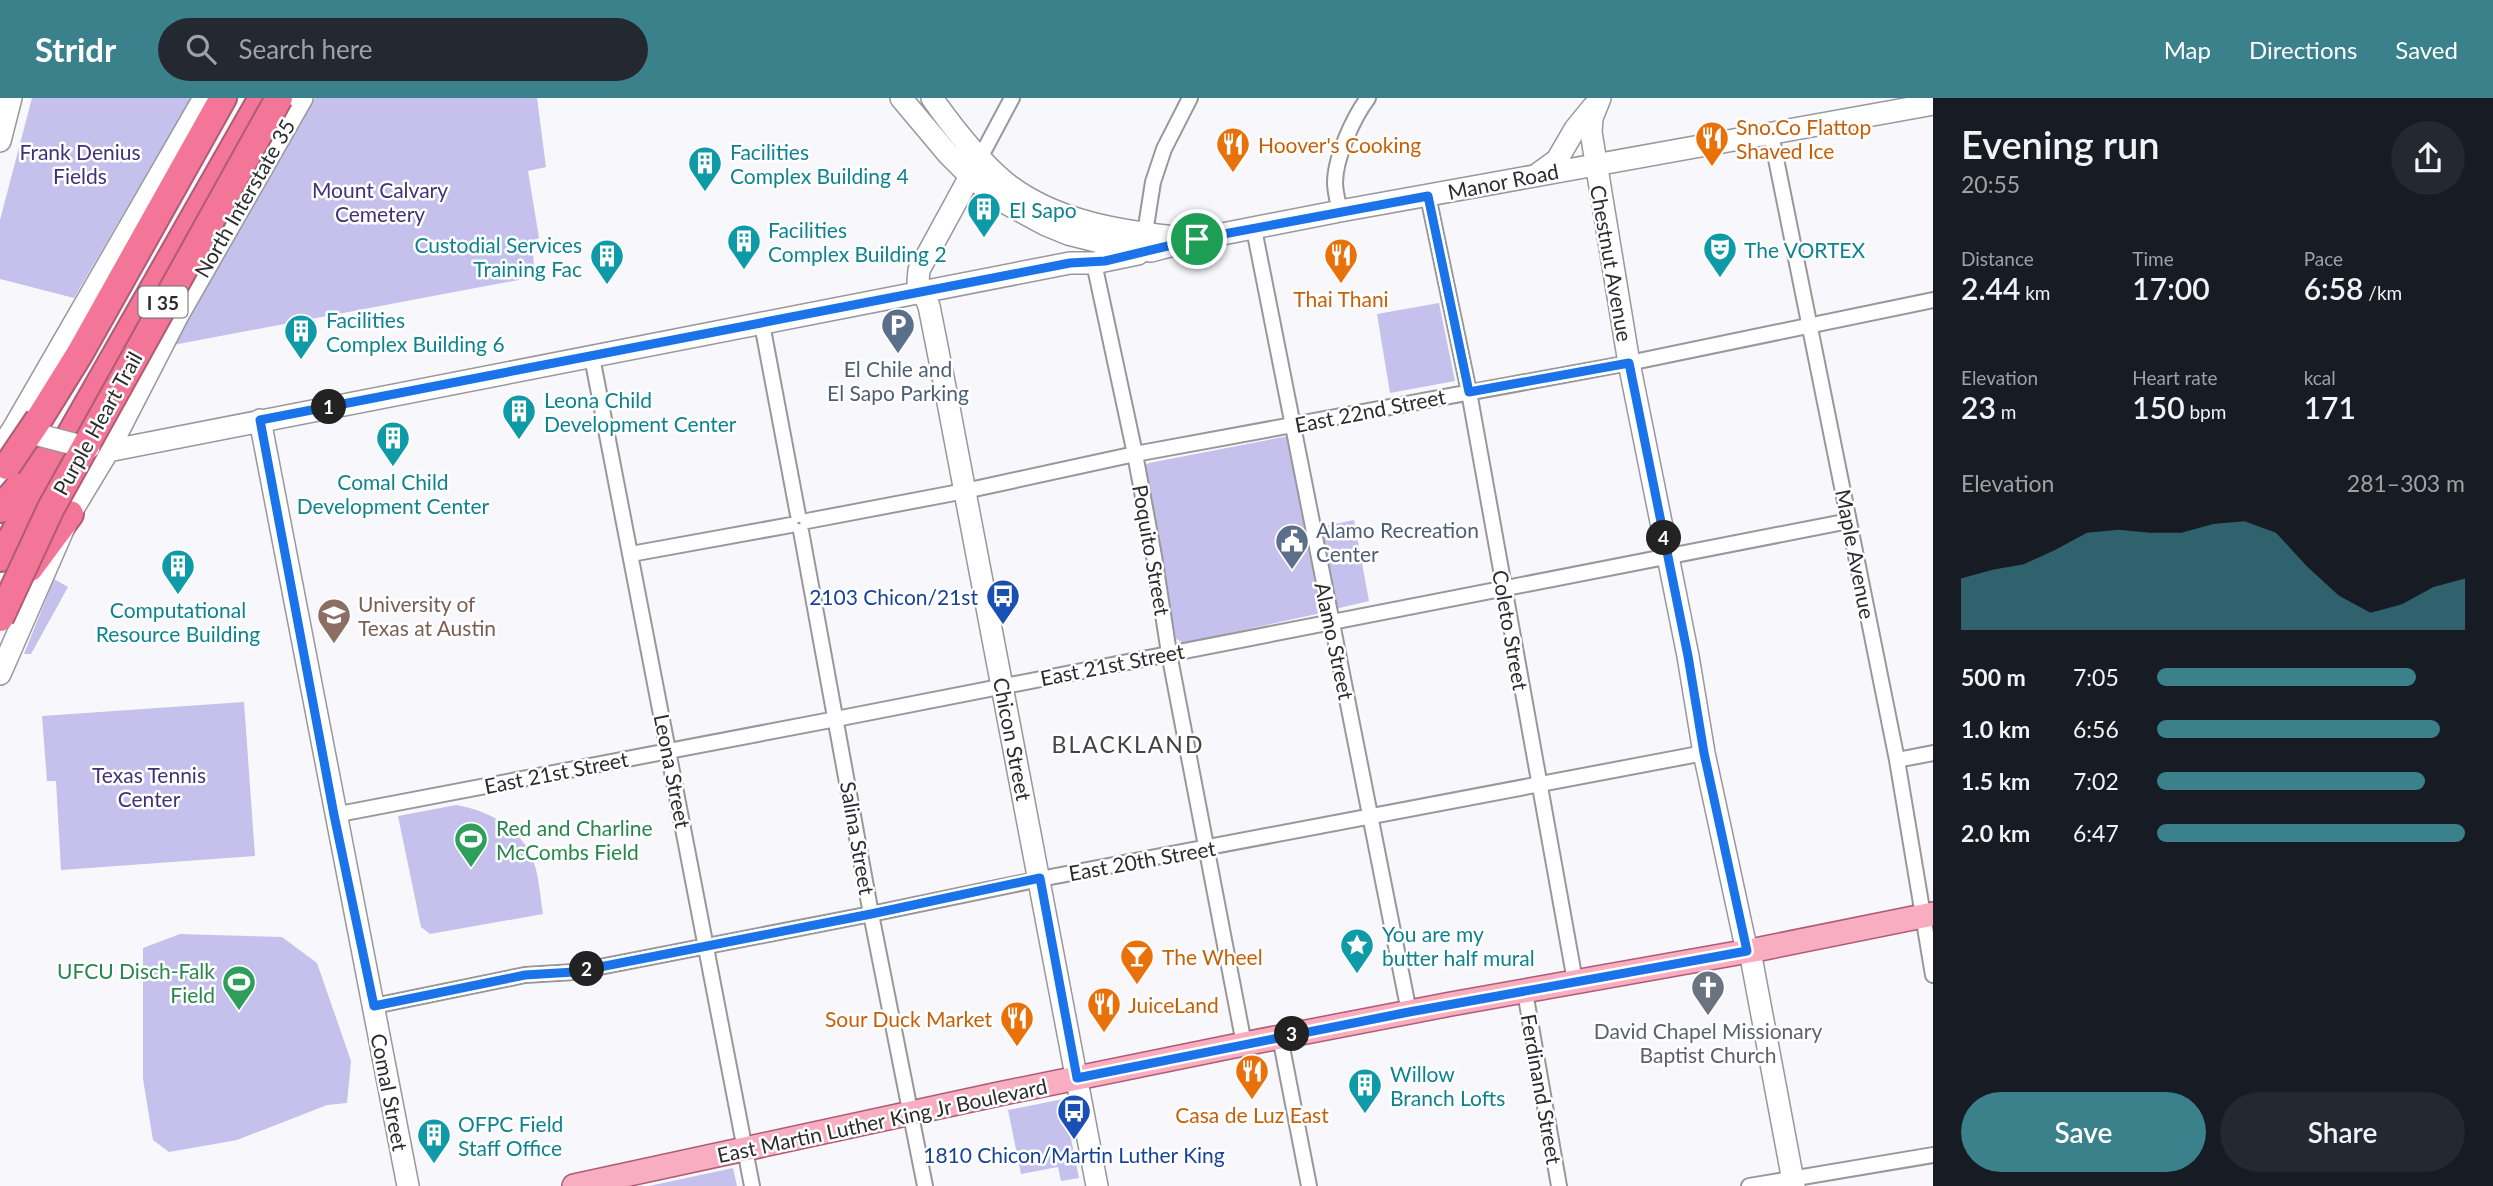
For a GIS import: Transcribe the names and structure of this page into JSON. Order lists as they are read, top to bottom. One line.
{"streets":{"highway":["I 35","Purple Heart Trail"],"main road":["Manor Road","North Interstate 35","Chestnut Avenue","Chicon Street","Comal Street","East Martin Luther King Jr Boulevard"],"street":["East 22nd Street","Poquito Street","Maple Avenue","Coleto Street","Alamo Street","East 21st Street","Leona Street","Salina Street","East 20th Street","Ferdinand Street"]},"crossings":[["Manor Road","Chestnut Avenue"],["Manor Road","Maple Avenue"],["Manor Road","Coleto Street"],["Manor Road","Alamo Street"],["Manor Road","Chicon Street"],["North Interstate 35","Purple Heart Trail"],["Chestnut Avenue","East 22nd Street"],["Chestnut Avenue","East 21st Street"],["Chestnut Avenue","East 20th Street"],["Chestnut Avenue","East Martin Luther King Jr Boulevard"],["East 22nd Street","Poquito Street"],["East 22nd Street","Maple Avenue"],["East 22nd Street","Coleto Street"],["East 22nd Street","Alamo Street"],["East 22nd Street","Chicon Street"],["East 22nd Street","Leona Street"],["East 22nd Street","Salina Street"],["Poquito Street","East 21st Street"],["Poquito Street","East 20th Street"],["Poquito Street","East Martin Luther King Jr Boulevard"],["Maple Avenue","East 21st Street"],["Maple Avenue","East Martin Luther King Jr Boulevard"],["Coleto Street","East 21st Street"],["Coleto Street","East 20th Street"],["Coleto Street","East Martin Luther King Jr Boulevard"],["Alamo Street","East 21st Street"],["Alamo Street","East 20th Street"],["Alamo Street","East Martin Luther King Jr Boulevard"],["East 21st Street","Chicon Street"],["East 21st Street","Leona Street"],["East 21st Street","Salina Street"],["East 21st Street","Comal Street"],["Chicon Street","East 20th Street"],["Chicon Street","East Martin Luther King Jr Boulevard"],["Leona Street","East 20th Street"],["Leona Street","East Martin Luther King Jr Boulevard"],["Salina Street","East 20th Street"],["Salina Street","East Martin Luther King Jr Boulevard"],["East 20th Street","Comal Street"],["Ferdinand Street","East Martin Luther King Jr Boulevard"]],"districts":["BLACKLAND"],"parks":["Frank Denius Fields","Mount Calvary Cemetery","Texas Tennis Center"],"places":{"restaurant":["Sno.Co Flattop Shaved Ice","Hoover's Cooking","Thai Thani","JuiceLand","Sour Duck Market","Casa de Luz East"],"building":["Facilities Complex Building 4","El Sapo","Facilities Complex Building 2","Custodial Services Training Fac","Facilities Complex Building 6","Leona Child Development Center","Comal Child Development Center","Computational Resource Building","Willow Branch Lofts","OFPC Field Staff Office"],"theatre":["The VORTEX"],"parking":["El Chile and El Sapo Parking"],"public building":["Alamo Recreation Center"],"bus stop":["2103 Chicon/21st","1810 Chicon/Martin Luther King"],"school or university":["University of Texas at Austin"],"sports":["Red and Charline McCombs Field","UFCU Disch-Falk Field"],"place":["You are my butter half mural"],"bar":["The Wheel"],"church":["David Chapel Missionary Baptist Church"]},"page":{"header":"Stridr","search":"Search here","nav":["Map","Directions","Saved"],"heading":["Evening run","20:55"],"stats":[["Distance","2.44 km"],["Time","17:00"],["Pace","6:58 /km"],["Elevation","23 m"],["Heart rate","150 bpm"],["kcal","171"]],"pins":["1","4","2","3"],"chart":["Elevation","281–303 m"],"list":[{"name":"500 m","note":"7:05"},{"name":"1.0 km","note":"6:56"},{"name":"1.5 km","note":"7:02"},{"name":"2.0 km","note":"6:47"}],"buttons":["Save","Share"]}}
